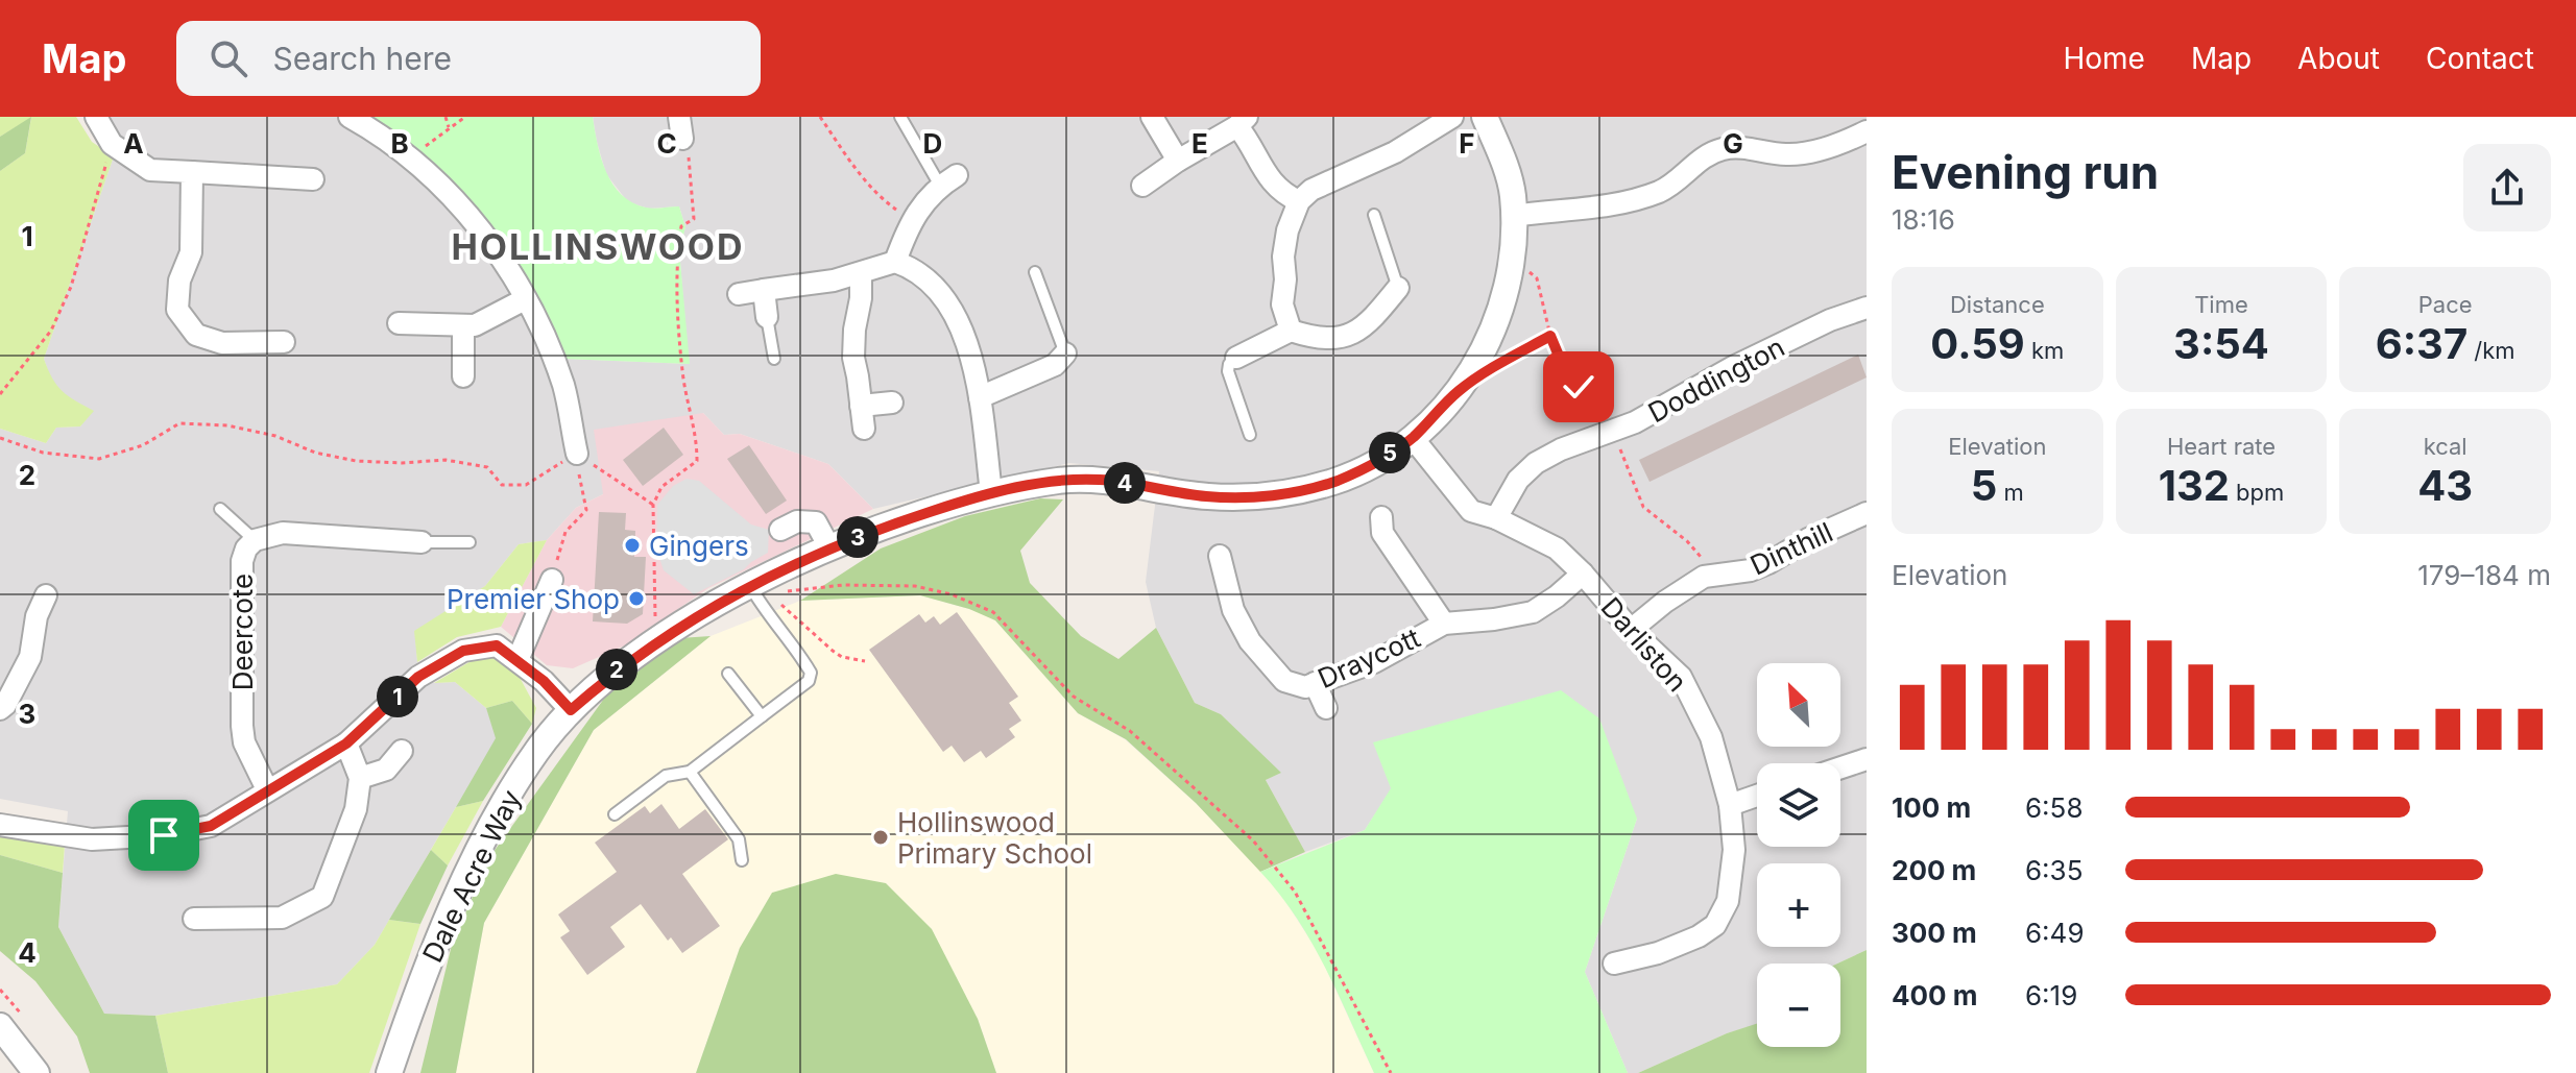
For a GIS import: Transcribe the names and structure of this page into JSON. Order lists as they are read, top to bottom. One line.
{"streets":{"street":["Doddington","Dinthill","Deercote","Darliston","Draycott","Dale Acre Way"]},"crossings":[["Doddington","Darliston"],["Dinthill","Darliston"],["Darliston","Draycott"],["Darliston","Dale Acre Way"]],"districts":["HOLLINSWOOD"],"places":["Gingers","Premier Shop","Hollinswood Primary School"],"north":"top left","page":{"header":"Map","search":"Search here","nav":["Home","Map","About","Contact"],"heading":["Evening run","18:16"],"stats":[["Distance","0.59 km"],["Time","3:54"],["Pace","6:37 /km"],["Elevation","5 m"],["Heart rate","132 bpm"],["kcal","43"]],"pins":["5","4","3","2","1"],"chart":["Elevation","179–184 m"],"map_buttons":["+","−"],"list":[{"name":"100 m","note":"6:58"},{"name":"200 m","note":"6:35"},{"name":"300 m","note":"6:49"},{"name":"400 m","note":"6:19"}]},"grid":{"columns":["A","B","C","D","E","F","G"],"rows":["1","2","3","4"]}}
